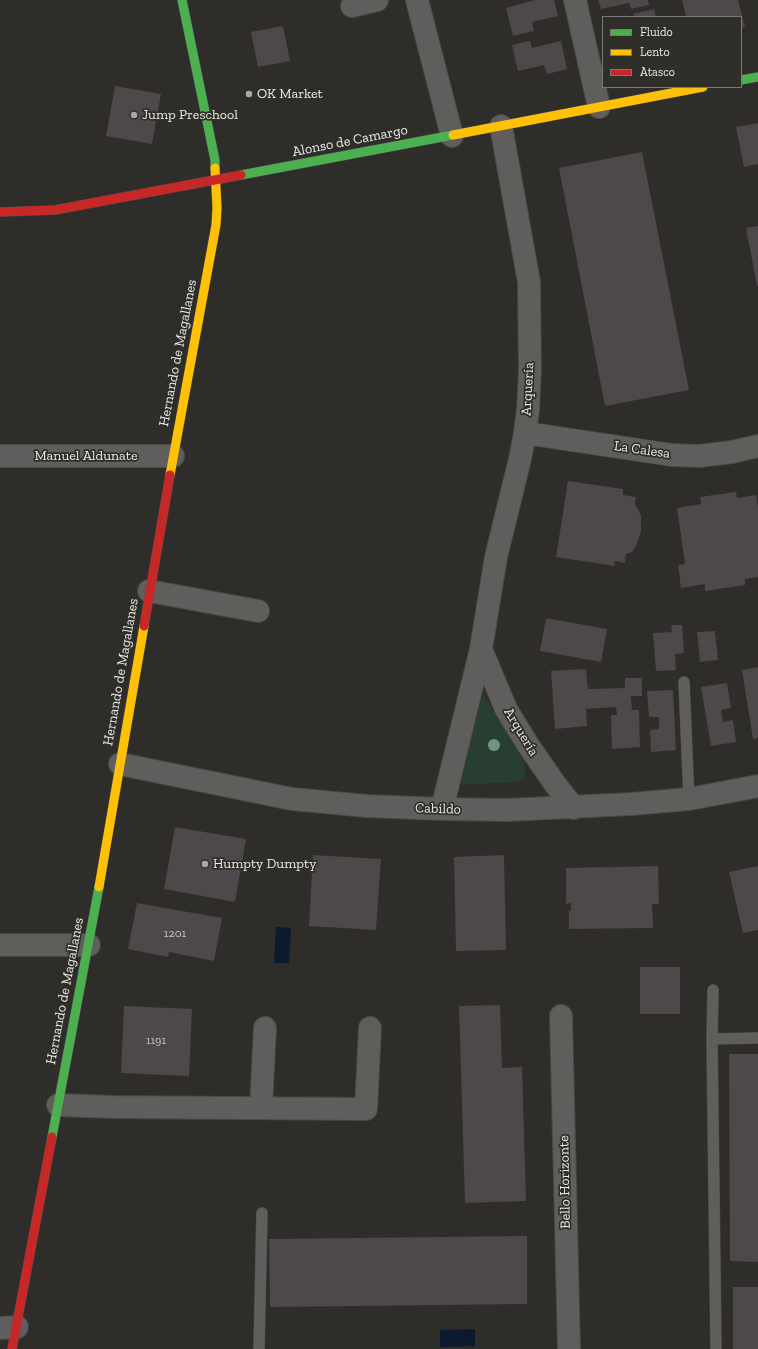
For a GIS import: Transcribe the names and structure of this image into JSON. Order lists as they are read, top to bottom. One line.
{"streets":{"main road":["Alonso de Camargo","Hernando de Magallanes"],"street":["Arquería","La Calesa","Manuel Aldunate","Cabildo","Bello Horizonte"]},"crossings":[["Alonso de Camargo","Hernando de Magallanes"],["Alonso de Camargo","Arquería"],["Hernando de Magallanes","Manuel Aldunate"],["Hernando de Magallanes","Cabildo"],["Arquería","La Calesa"],["Arquería","Cabildo"]],"places":["OK Market","Jump Preschool","Humpty Dumpty"],"house_numbers":["1201","1191"],"legend":["Fluido","Lento","Atasco"]}
